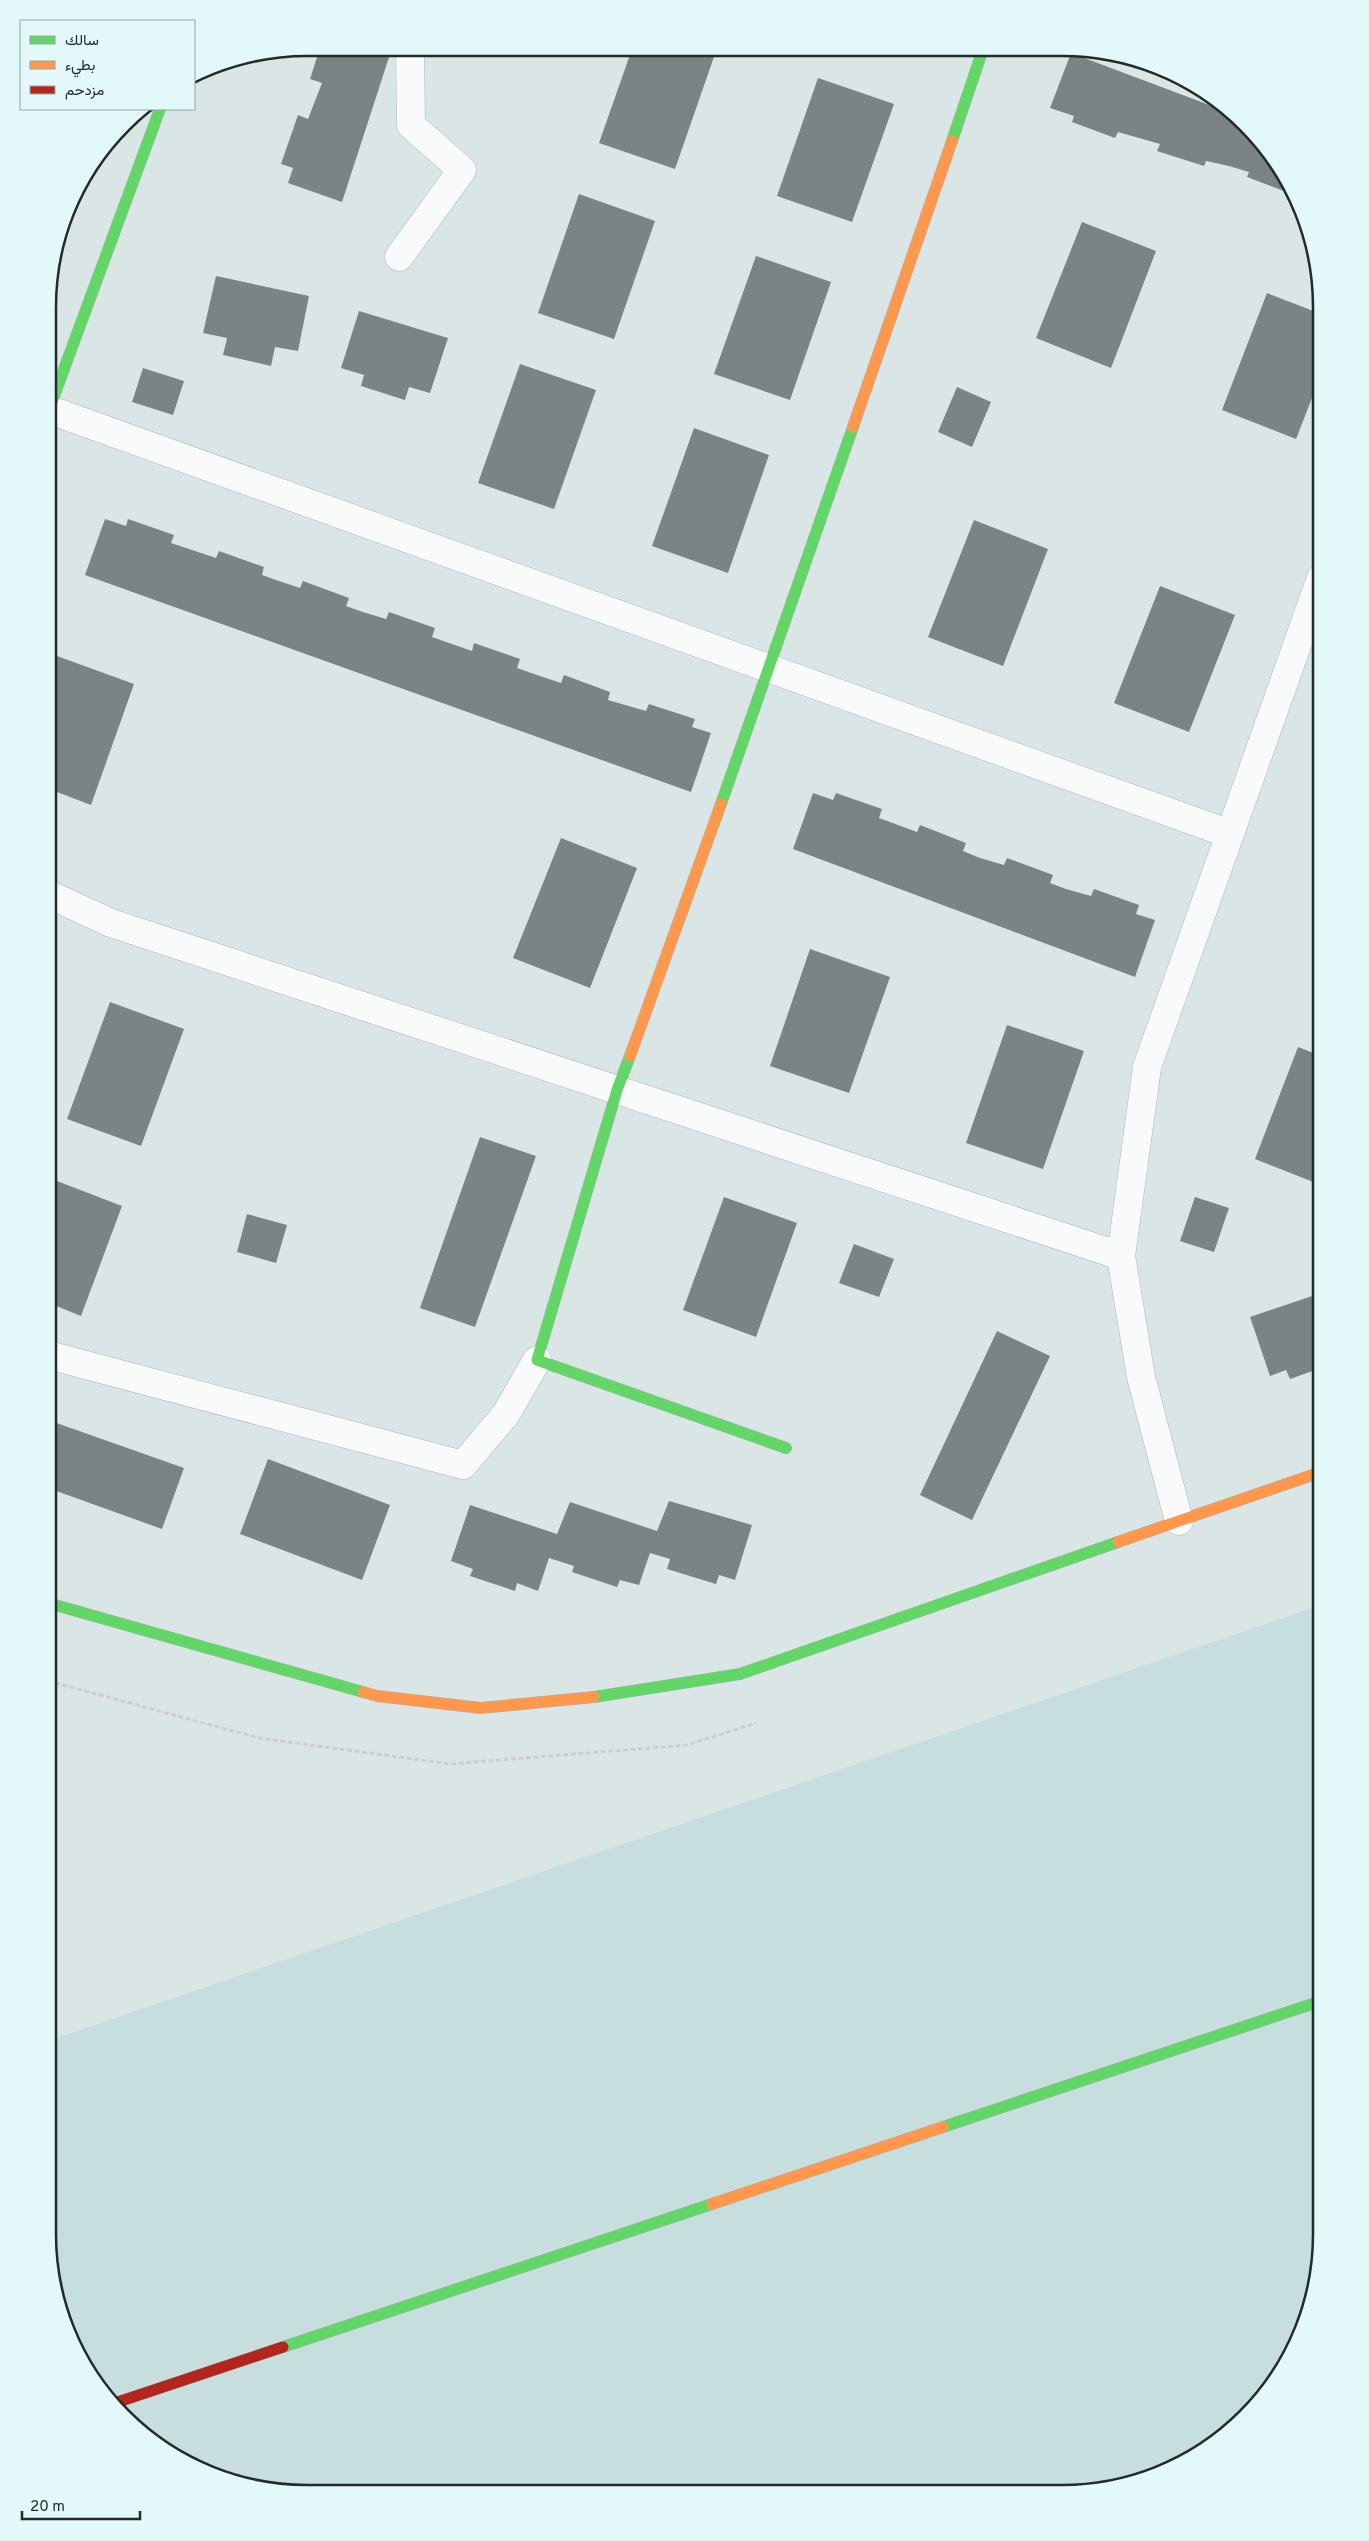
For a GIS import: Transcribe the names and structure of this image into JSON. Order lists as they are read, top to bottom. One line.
{"legend":["سالك","بطيء","مزدحم"],"scale_bar":"20 m"}
